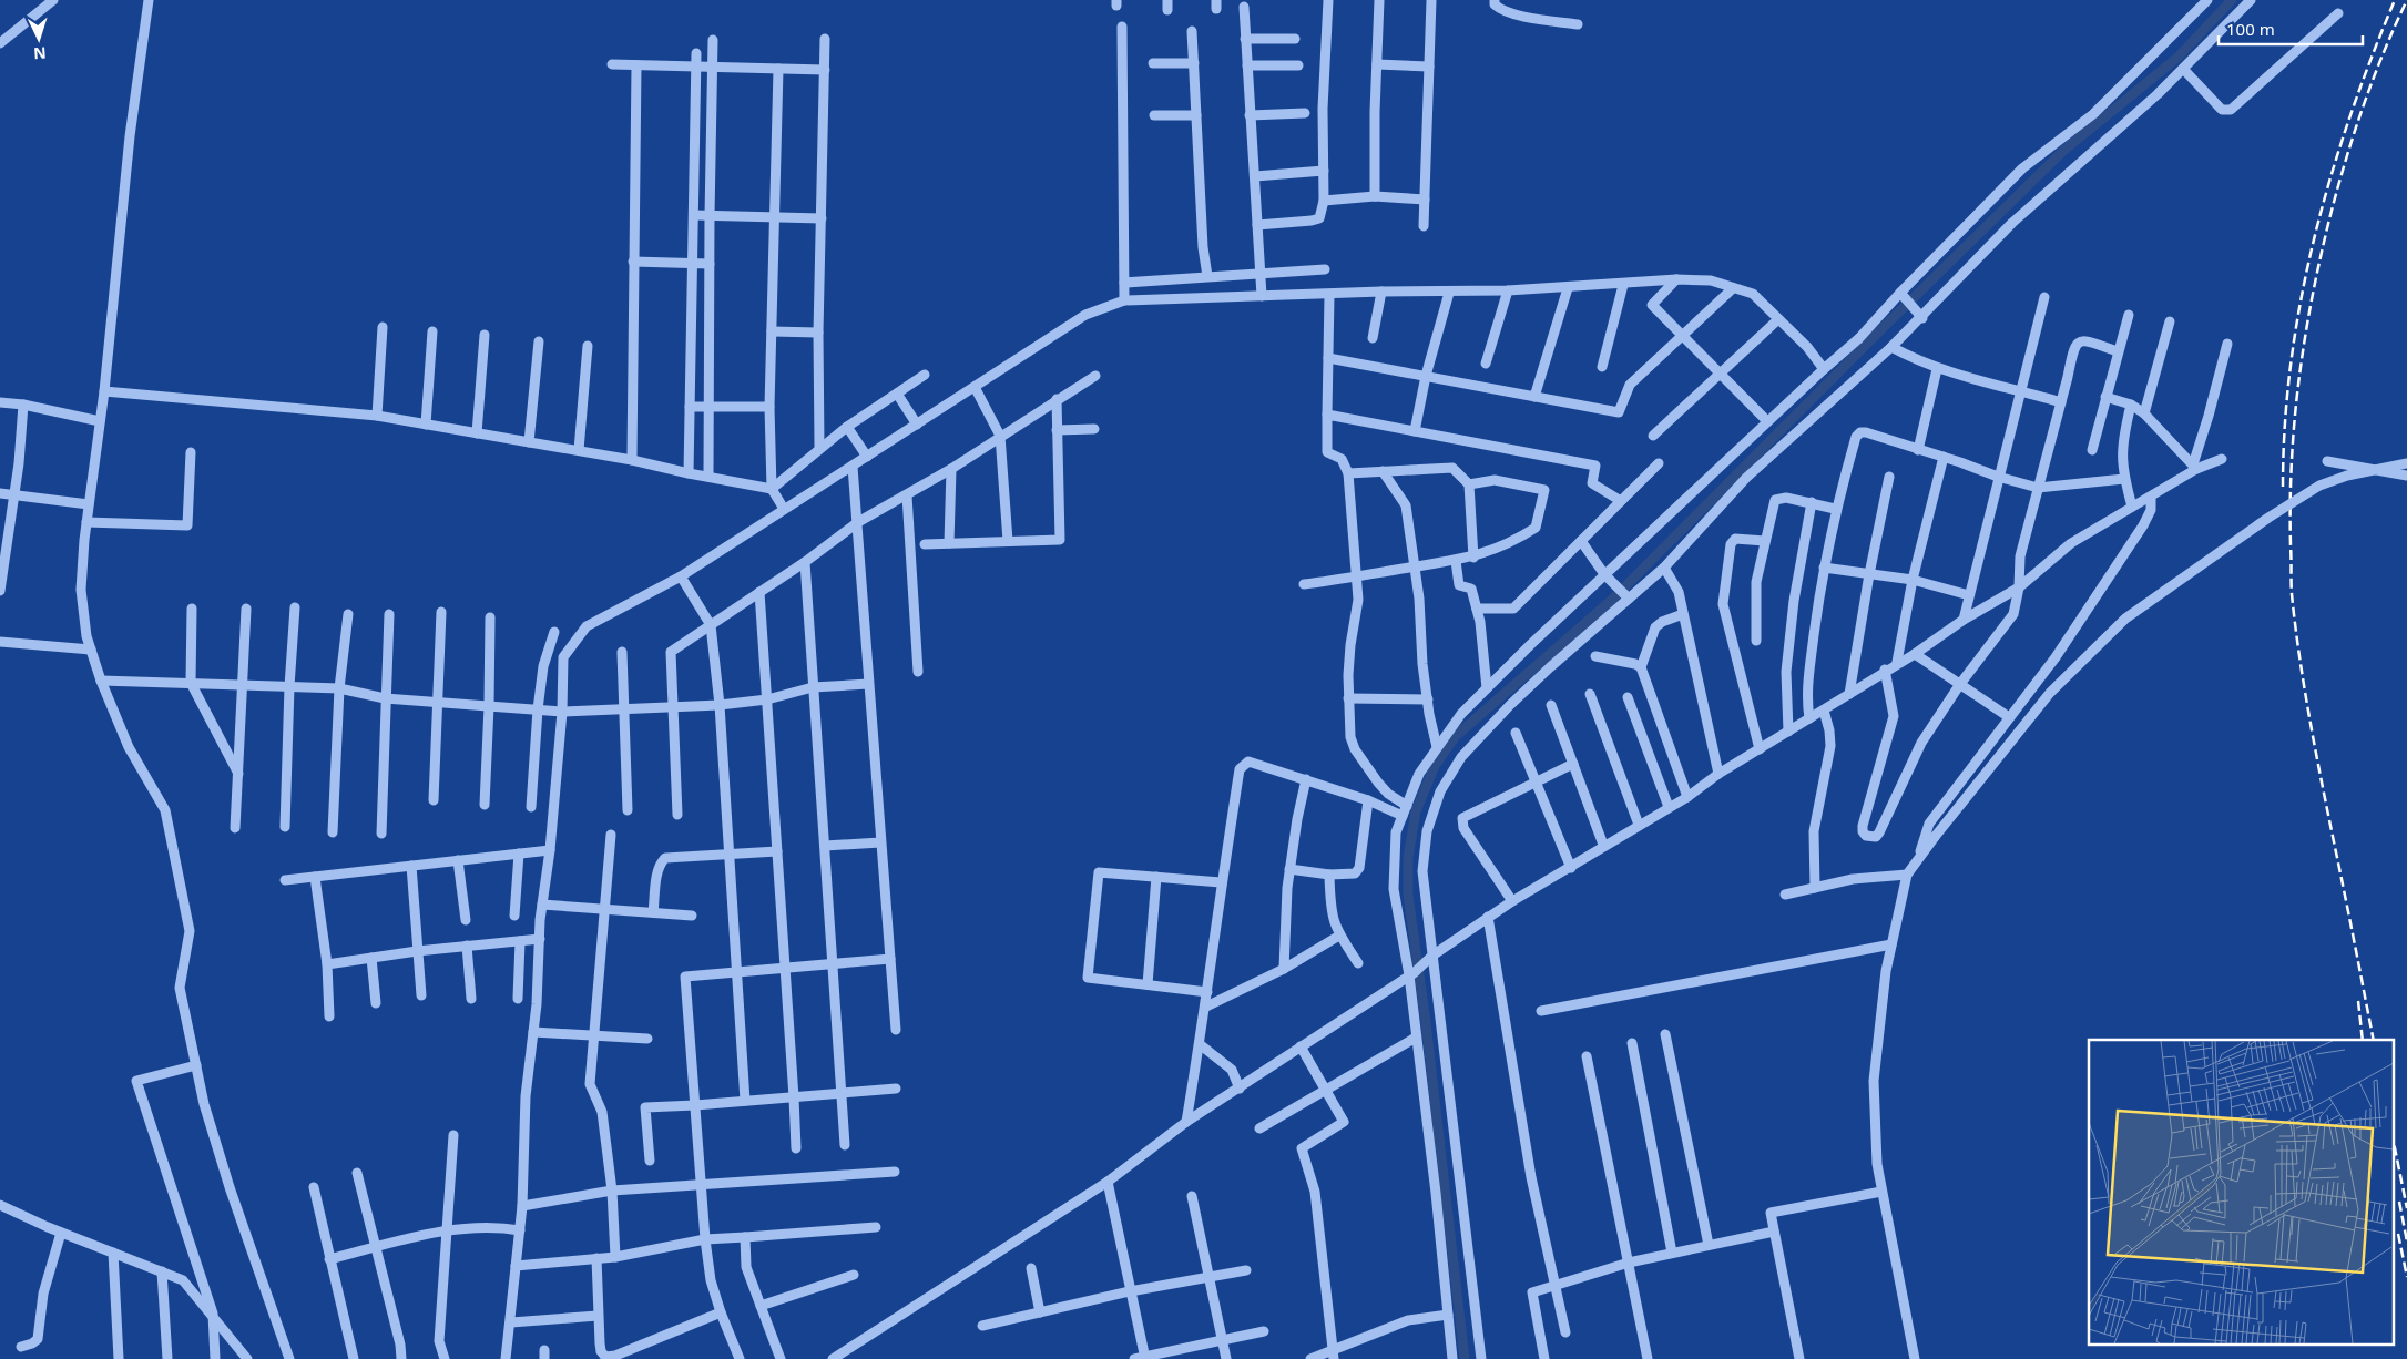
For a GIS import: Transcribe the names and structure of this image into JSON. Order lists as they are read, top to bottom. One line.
{"scale_bar":"100 m","north":"bottom"}
